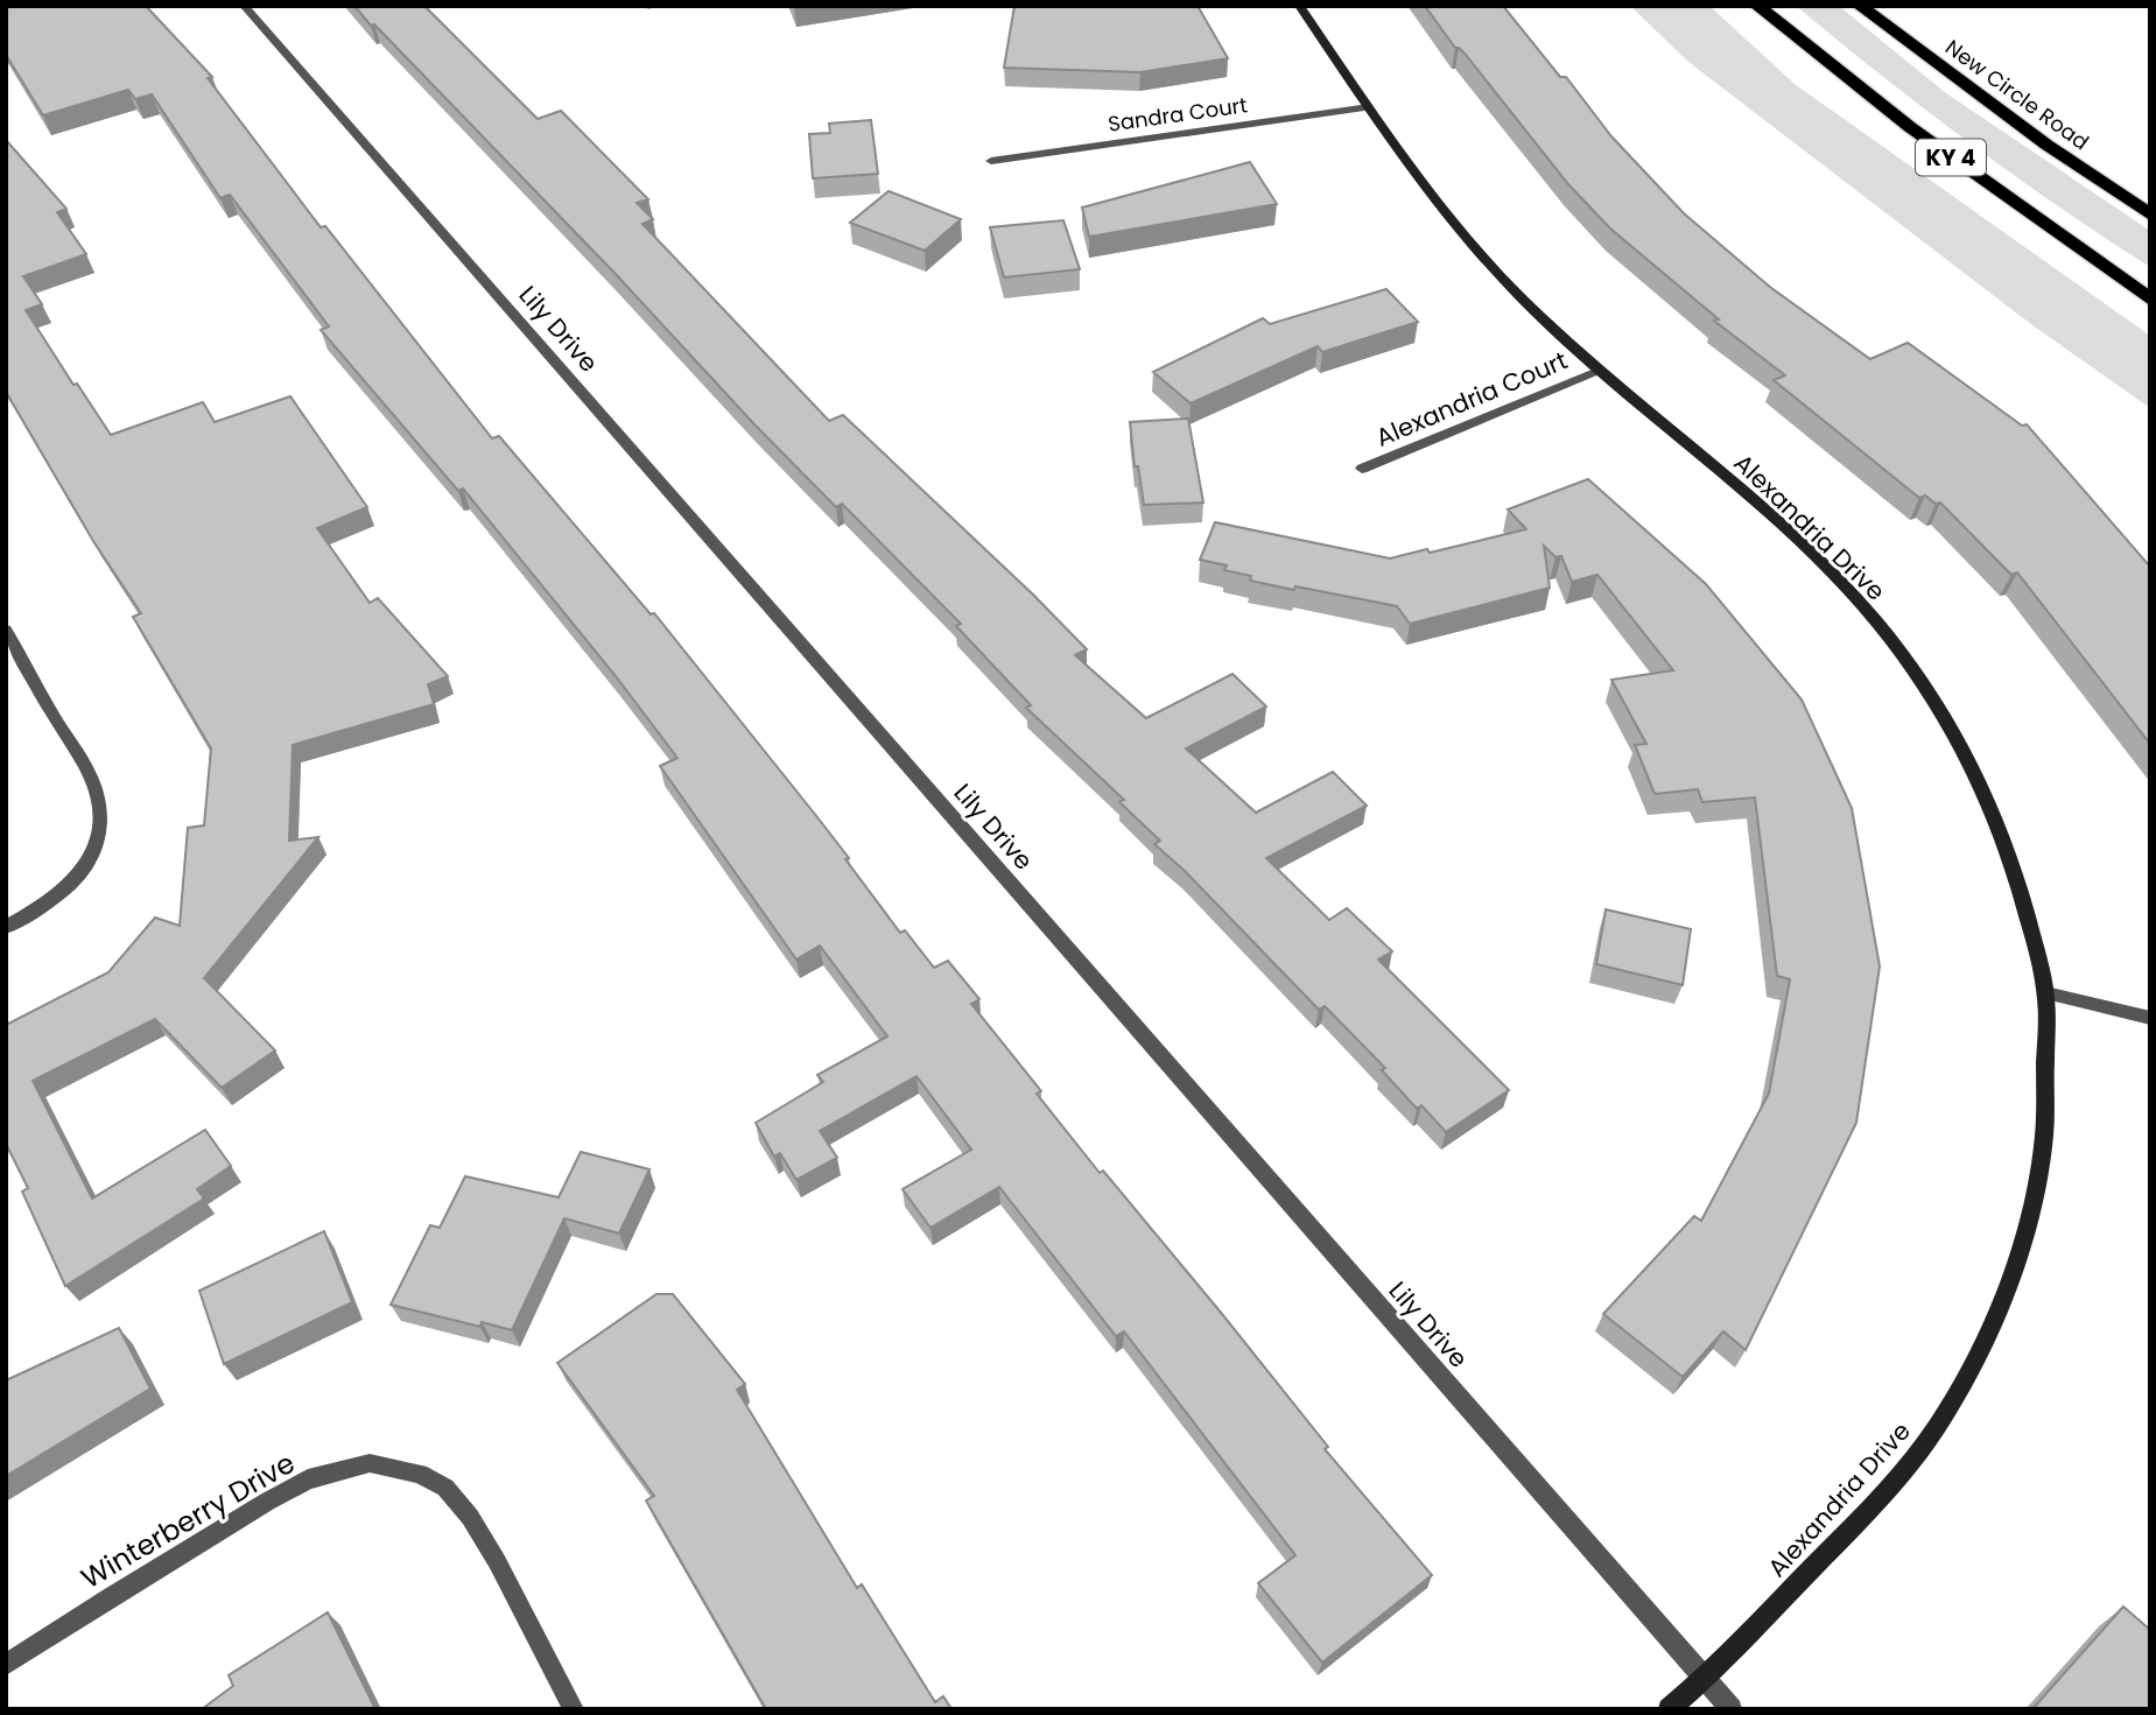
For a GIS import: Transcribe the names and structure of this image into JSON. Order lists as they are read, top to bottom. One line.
{"streets":{"highway":["New Circle Road","KY 4"],"street":["Sandra Court","Lily Drive","Alexandria Court","Alexandria Drive","Winterberry Drive"]},"crossings":[["Sandra Court","Alexandria Drive"],["Lily Drive","Alexandria Drive"],["Alexandria Court","Alexandria Drive"]]}
